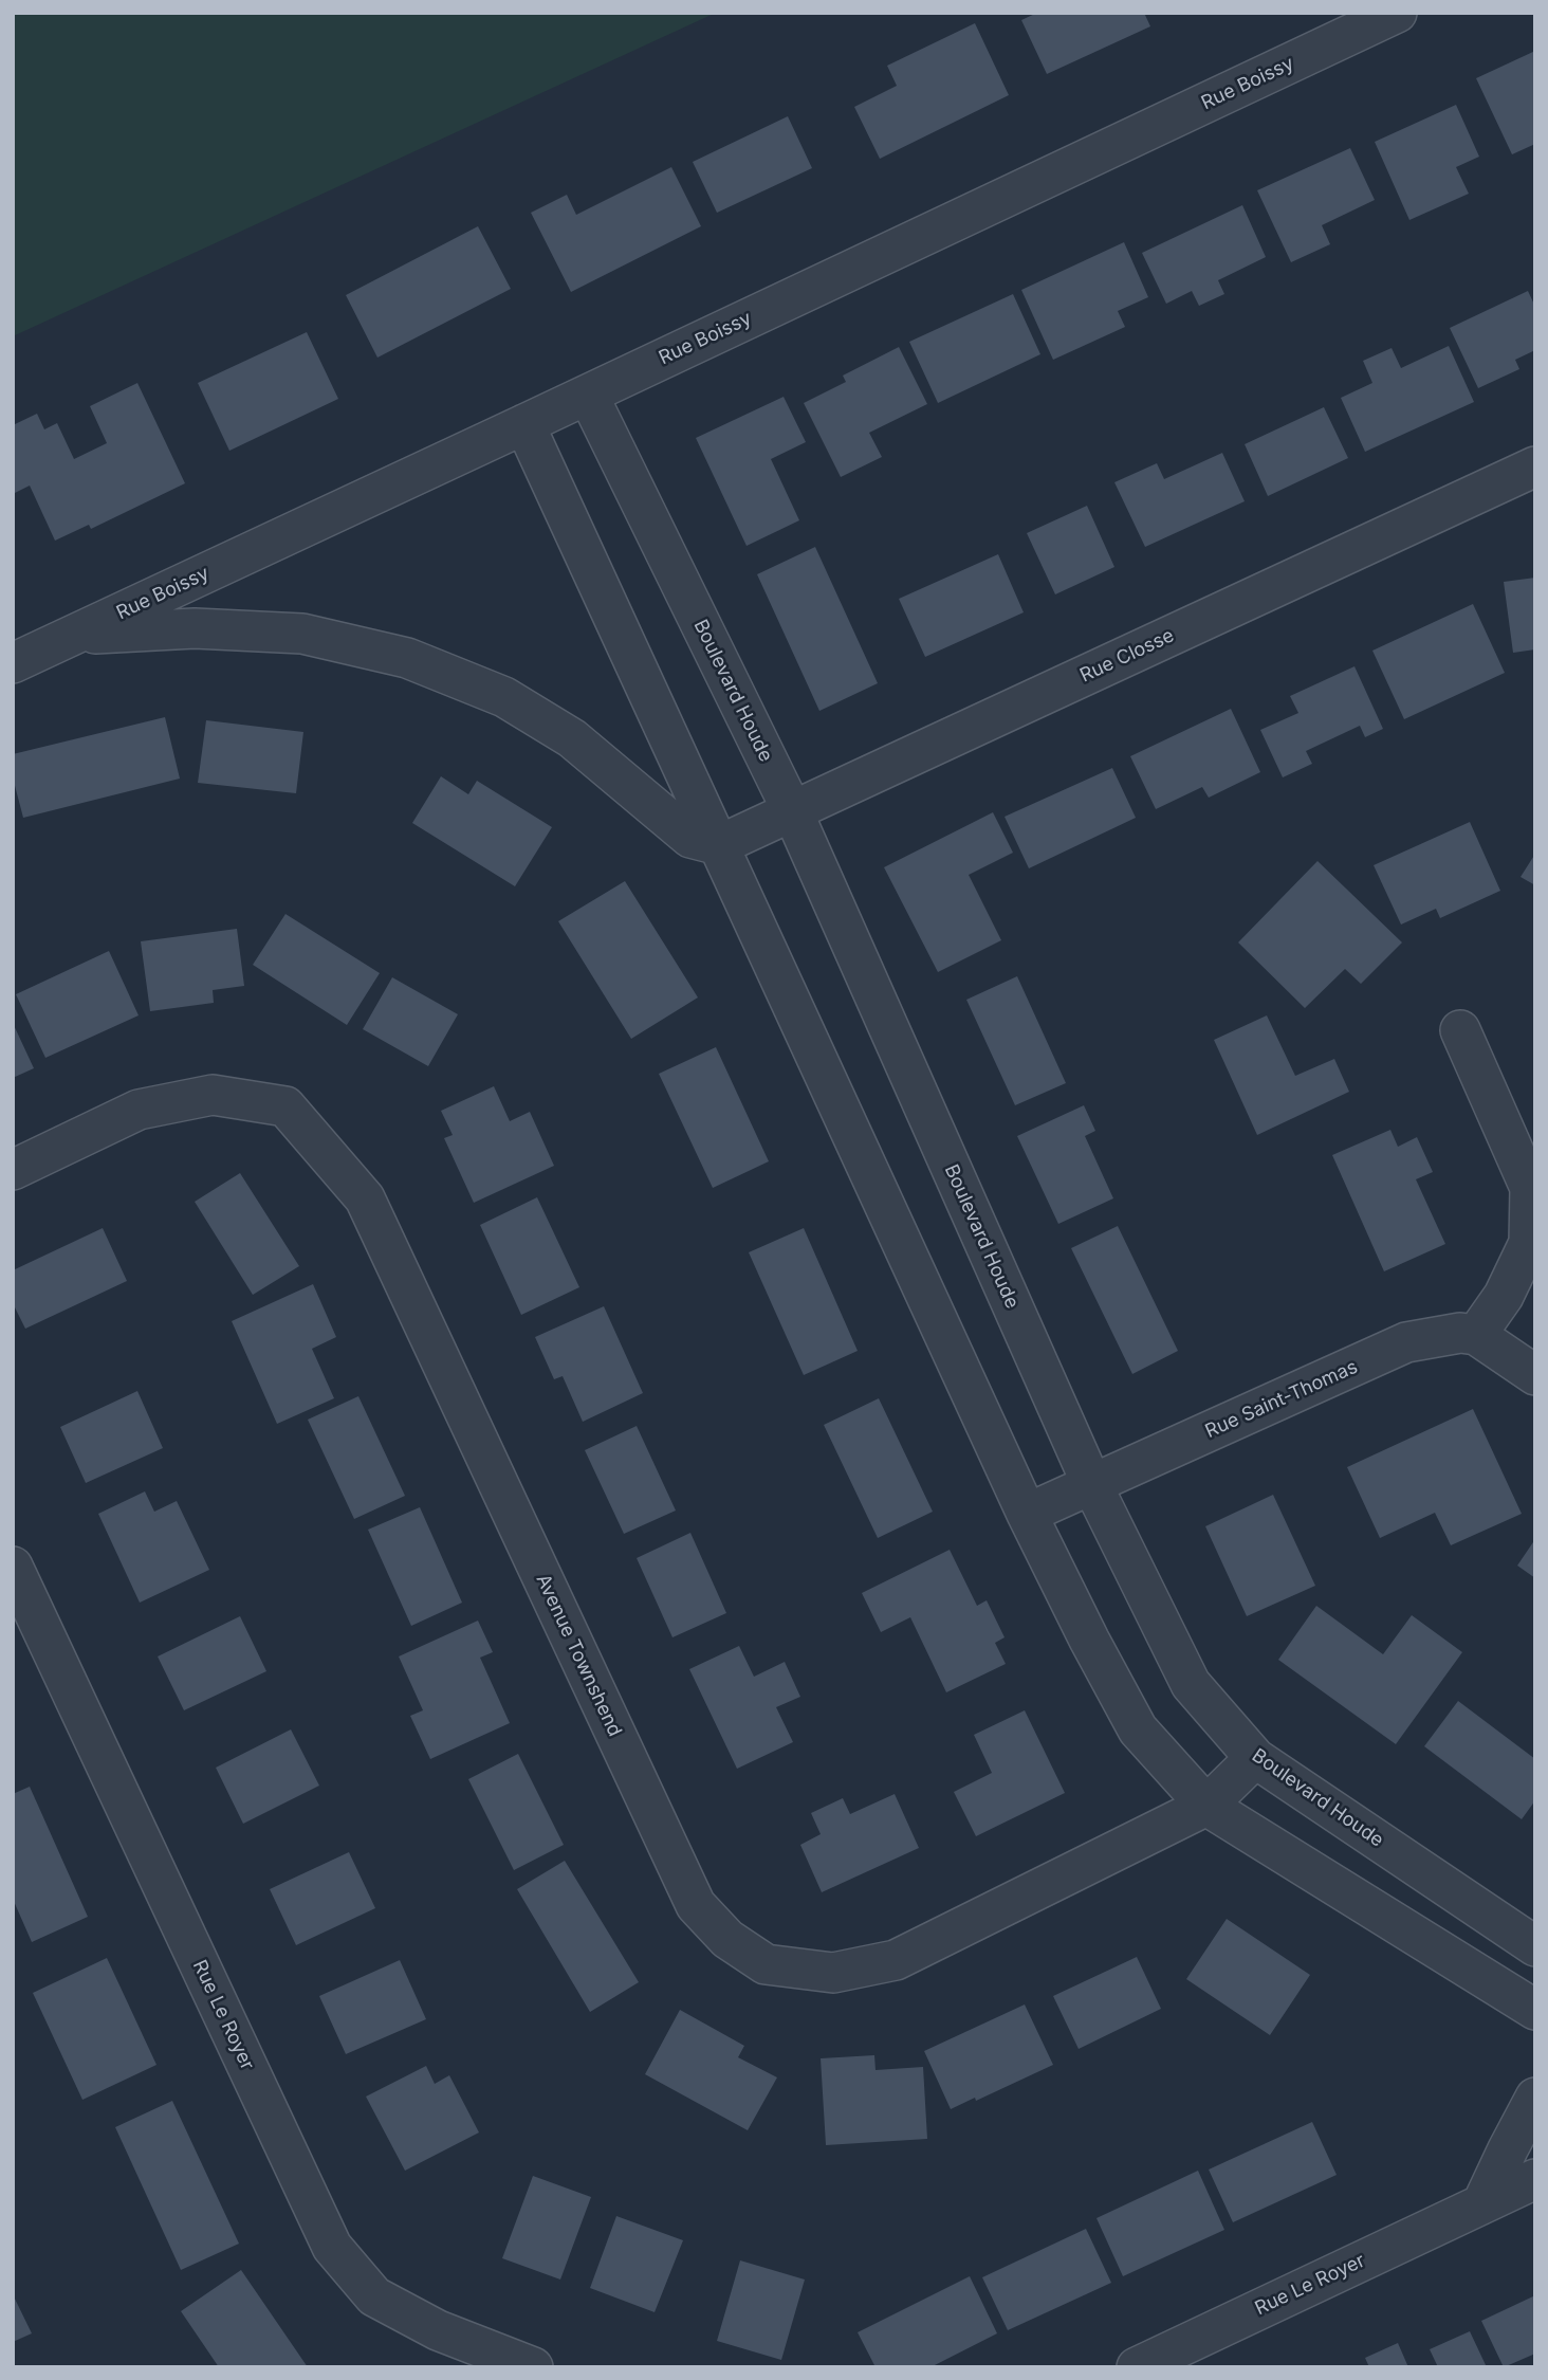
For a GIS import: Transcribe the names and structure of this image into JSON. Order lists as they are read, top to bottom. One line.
{"streets":{"street":["Rue Boissy","Rue Closse","Boulevard Houde","Rue Saint-Thomas","Avenue Townshend","Rue Le Royer"]},"crossings":[["Rue Boissy","Boulevard Houde"],["Rue Closse","Boulevard Houde"],["Boulevard Houde","Rue Saint-Thomas"],["Boulevard Houde","Avenue Townshend"]]}
